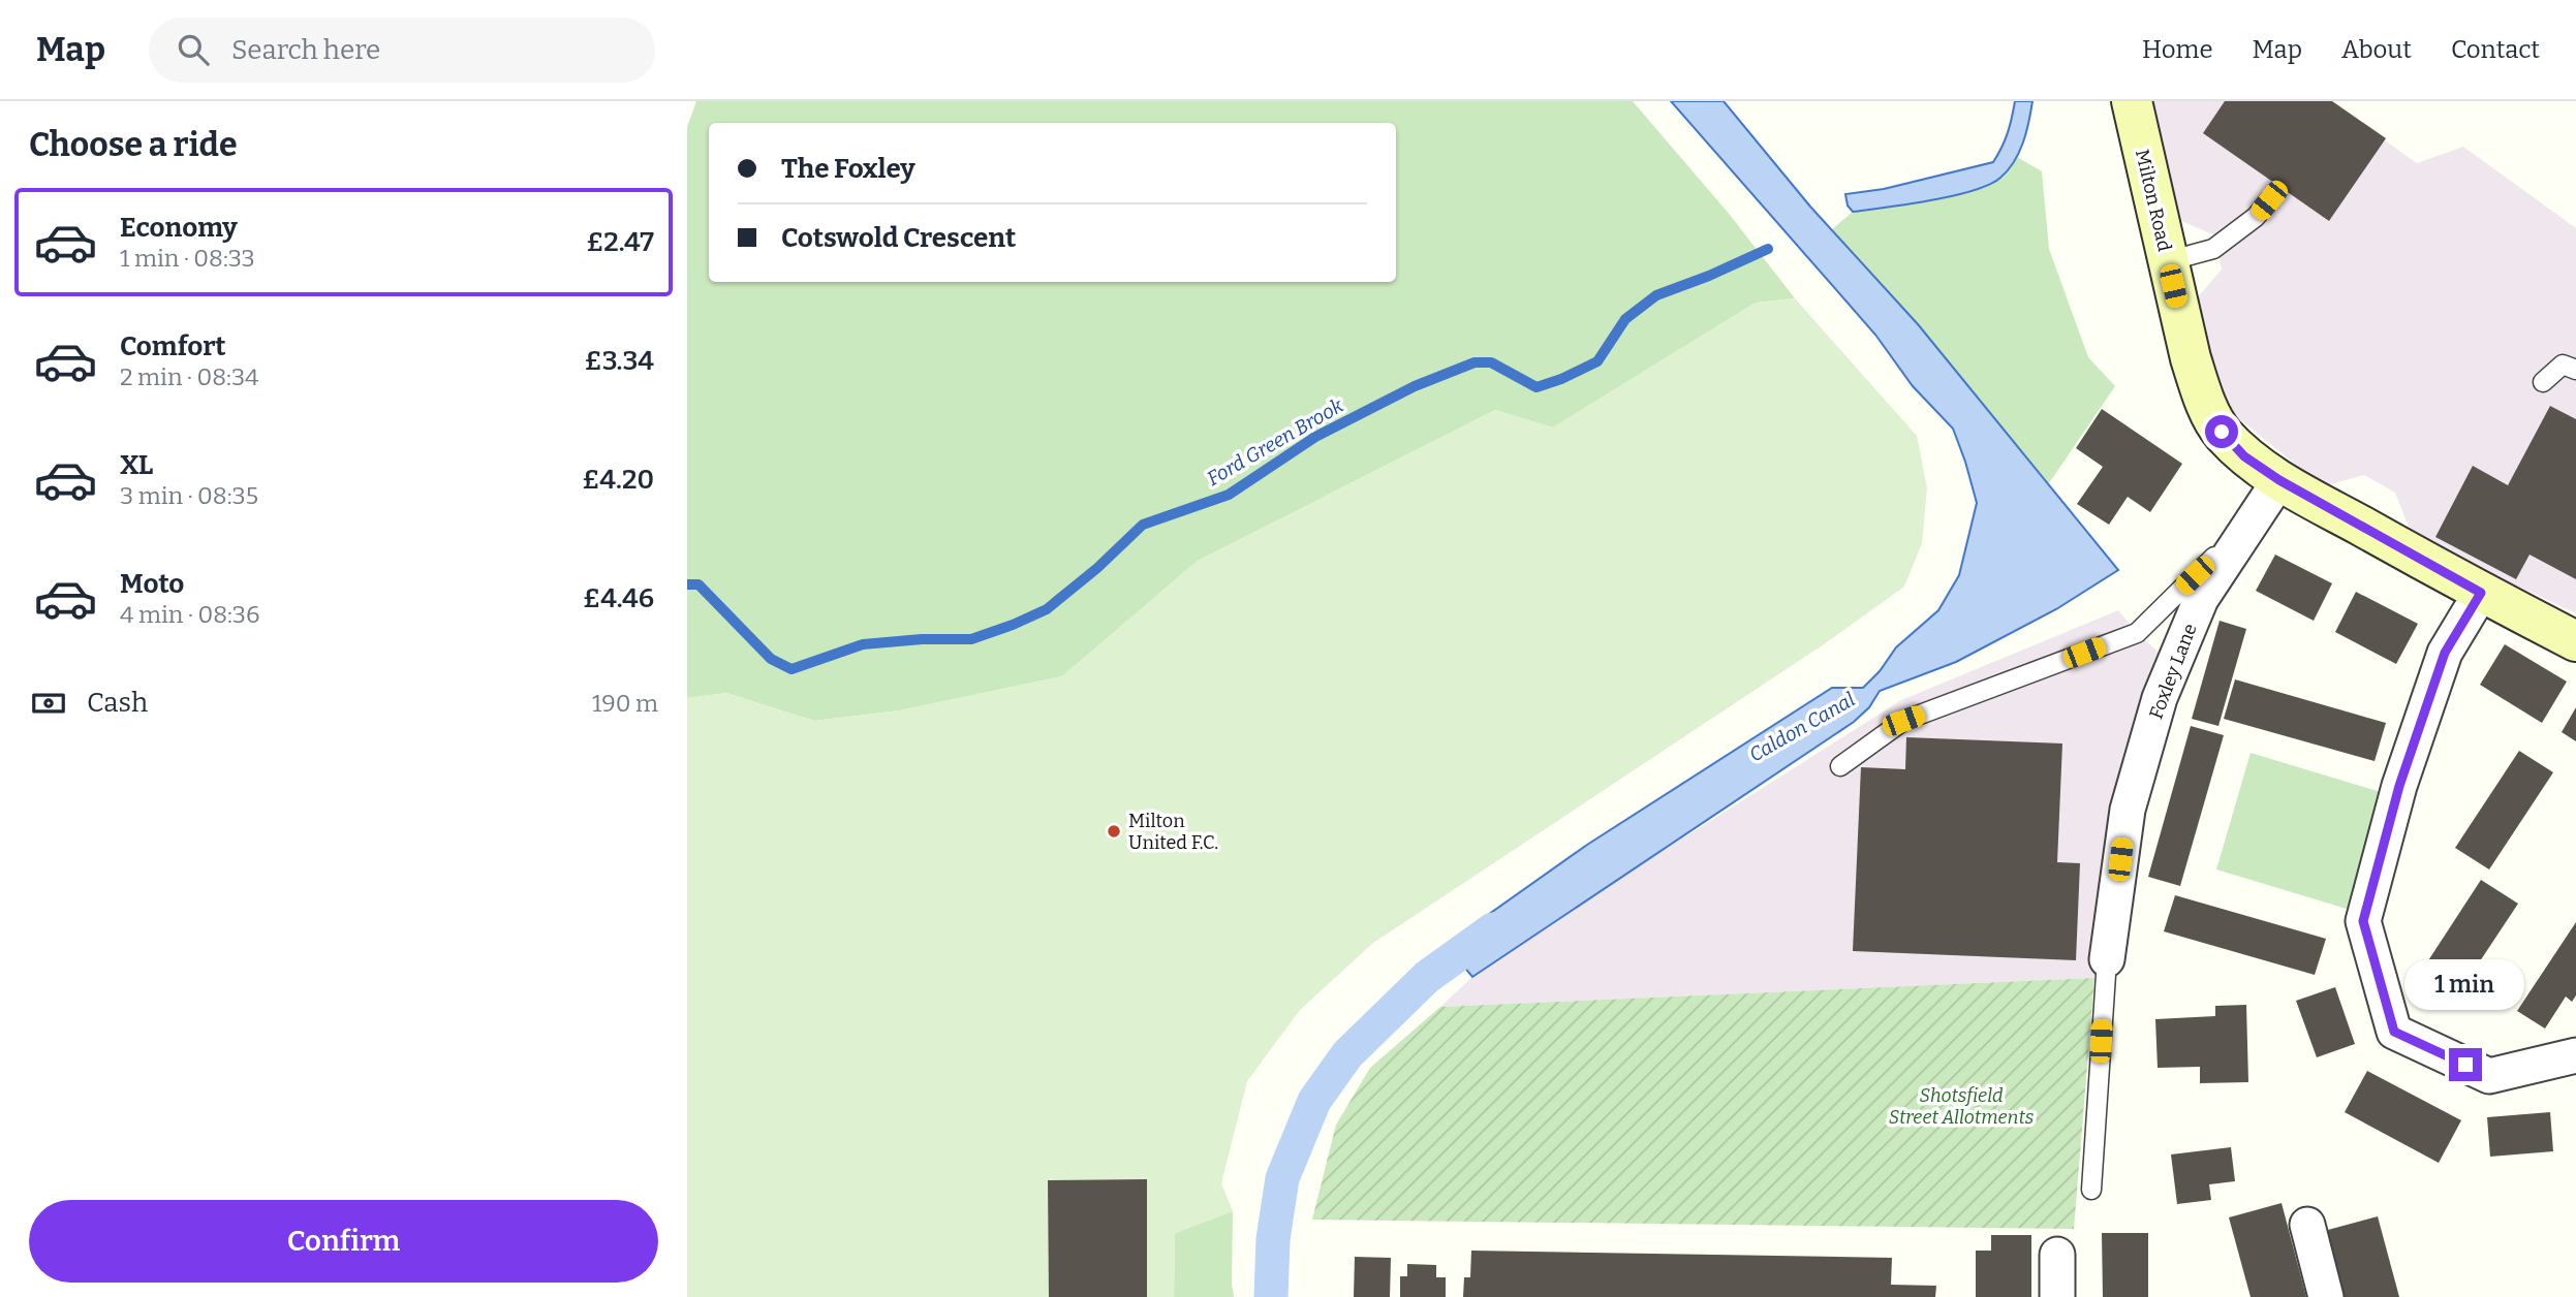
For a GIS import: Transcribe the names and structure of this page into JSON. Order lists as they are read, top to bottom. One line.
{"streets":{"street":["Milton Road","Foxley Lane"]},"crossings":[["Milton Road","Foxley Lane"]],"water":["Ford Green Brook","Caldon Canal"],"parks":["Shotsfield Street Allotments"],"places":["Milton United F.C."],"page":{"header":"Map","search":"Search here","nav":["Home","Map","About","Contact"],"heading":"Choose a ride","banner":["The Foxley","Cotswold Crescent"],"list":[{"name":"Economy","note":"1 min · 08:33","value":"£2.47"},{"name":"Comfort","note":"2 min · 08:34","value":"£3.34"},{"name":"XL","note":"3 min · 08:35","value":"£4.20"},{"name":"Moto","note":"4 min · 08:36","value":"£4.46"}],"pay":["Cash","190 m"],"bubble":"1 min","buttons":"Confirm"}}
